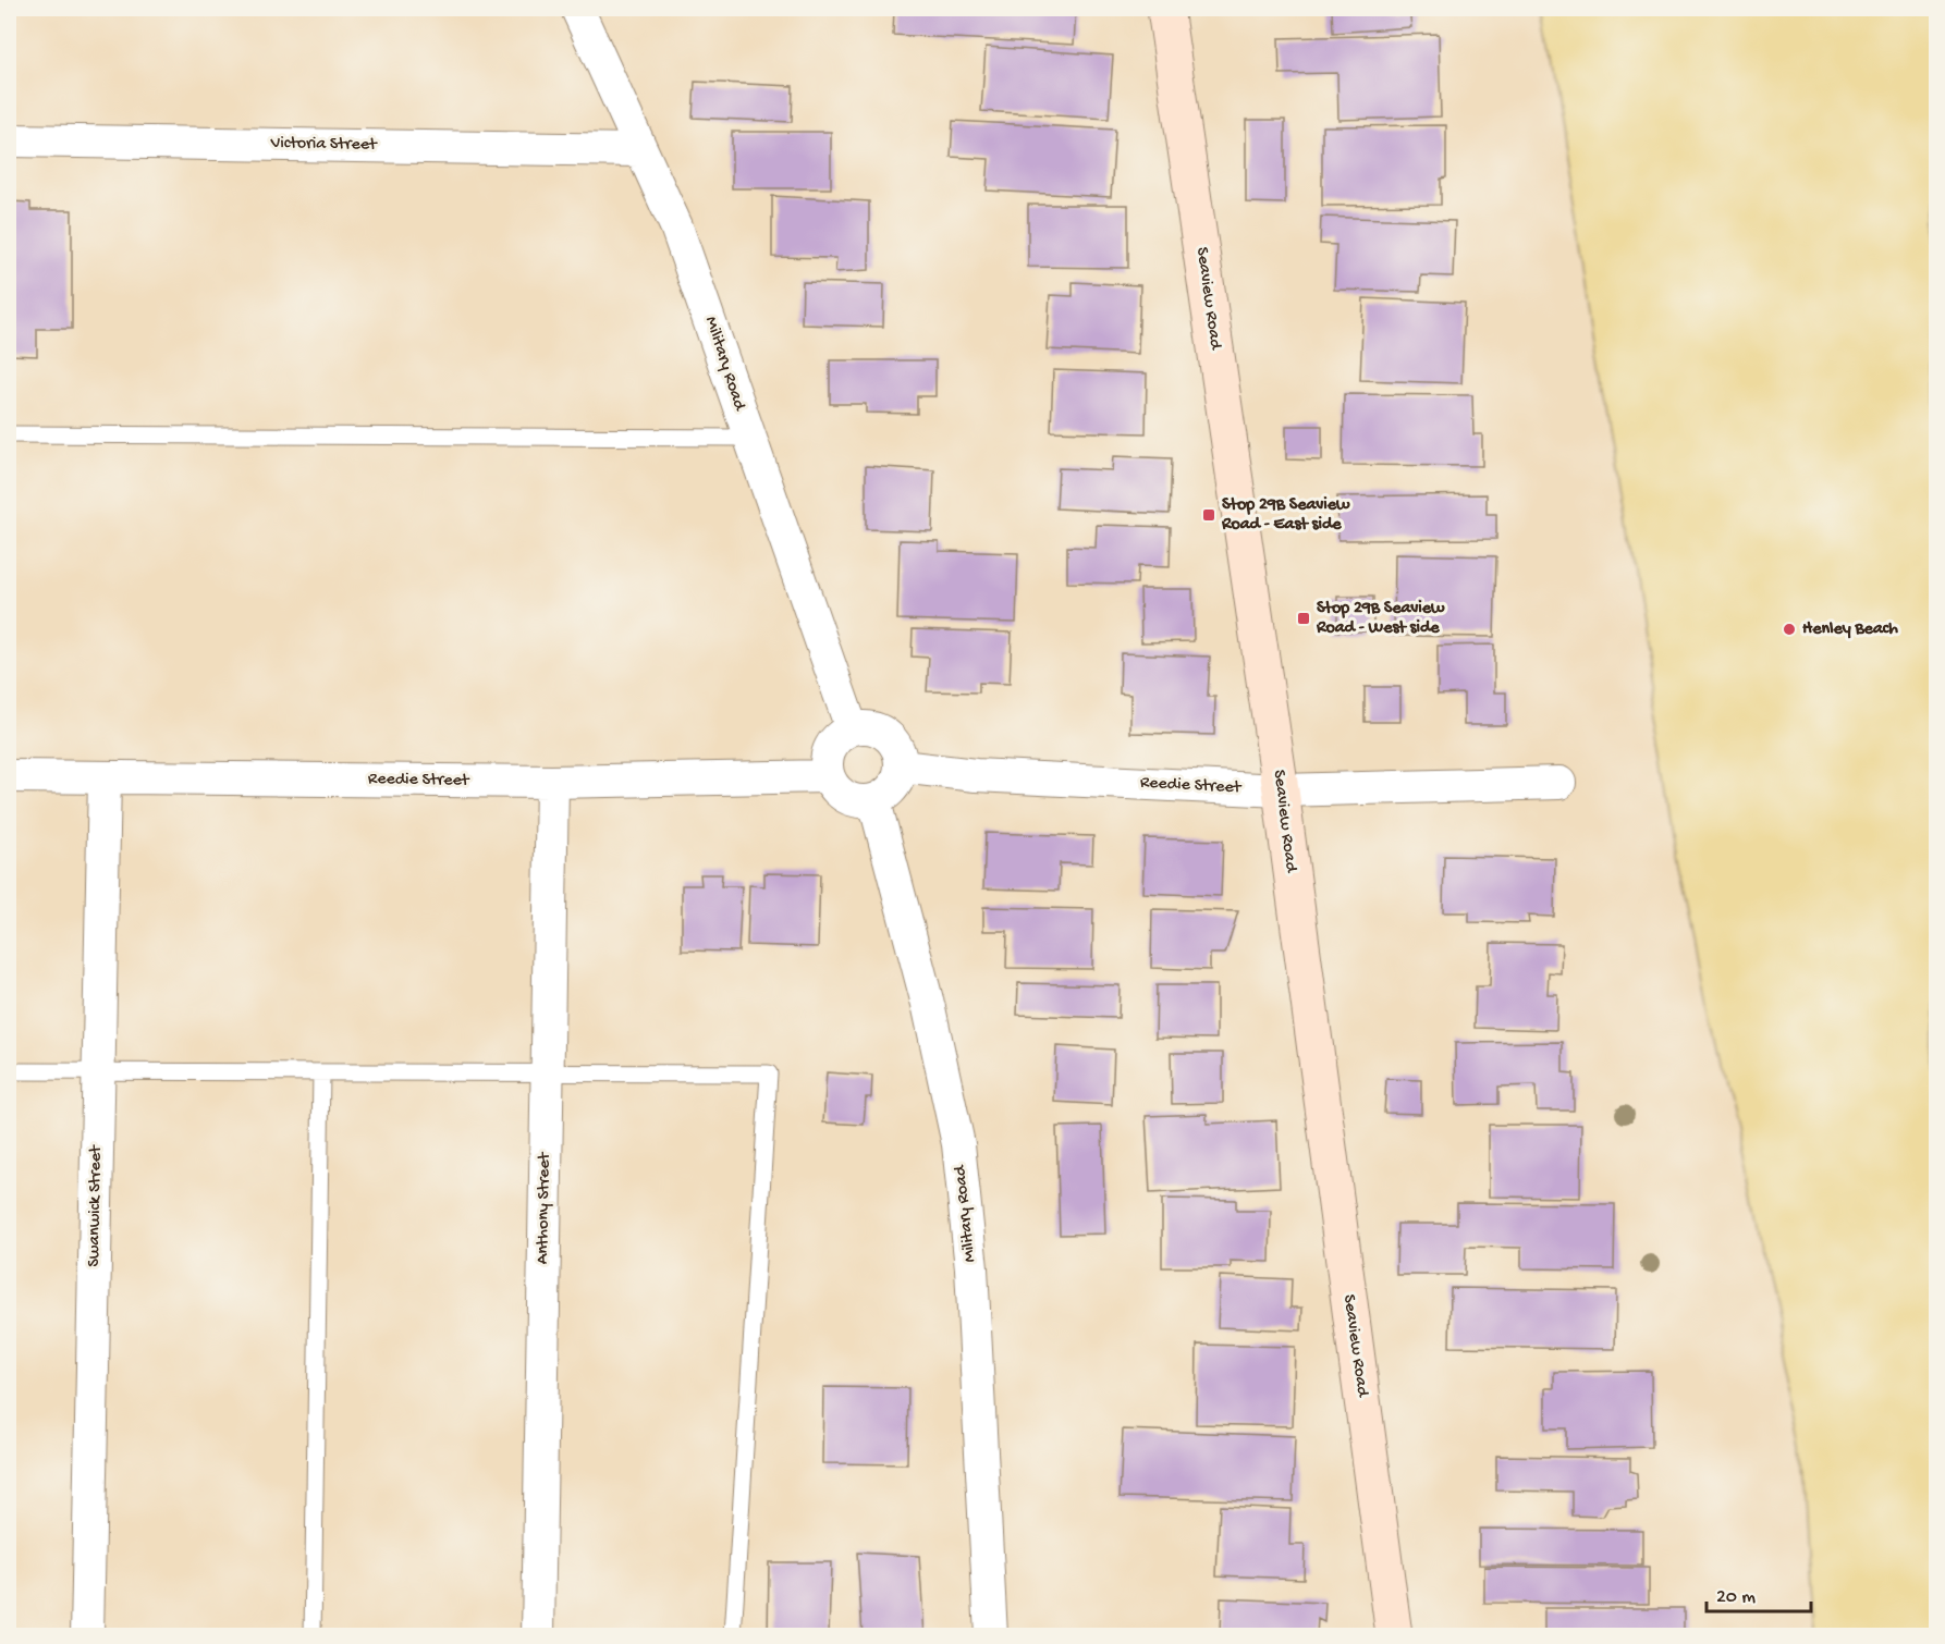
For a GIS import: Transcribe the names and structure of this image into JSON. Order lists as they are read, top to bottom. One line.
{"streets":{"main road":["Seaview Road"],"street":["Victoria Street","Military Road","Reedie Street","Swanwick Street","Anthony Street"]},"crossings":[["Victoria Street","Military Road"],["Seaview Road","Reedie Street"],["Military Road","Reedie Street"],["Reedie Street","Swanwick Street"],["Reedie Street","Anthony Street"]],"places":{"transit":["Stop 29B Seaview Road - East side","Stop 29B Seaview Road - West side"],"other":["Henley Beach"]},"scale_bar":"20 m"}
